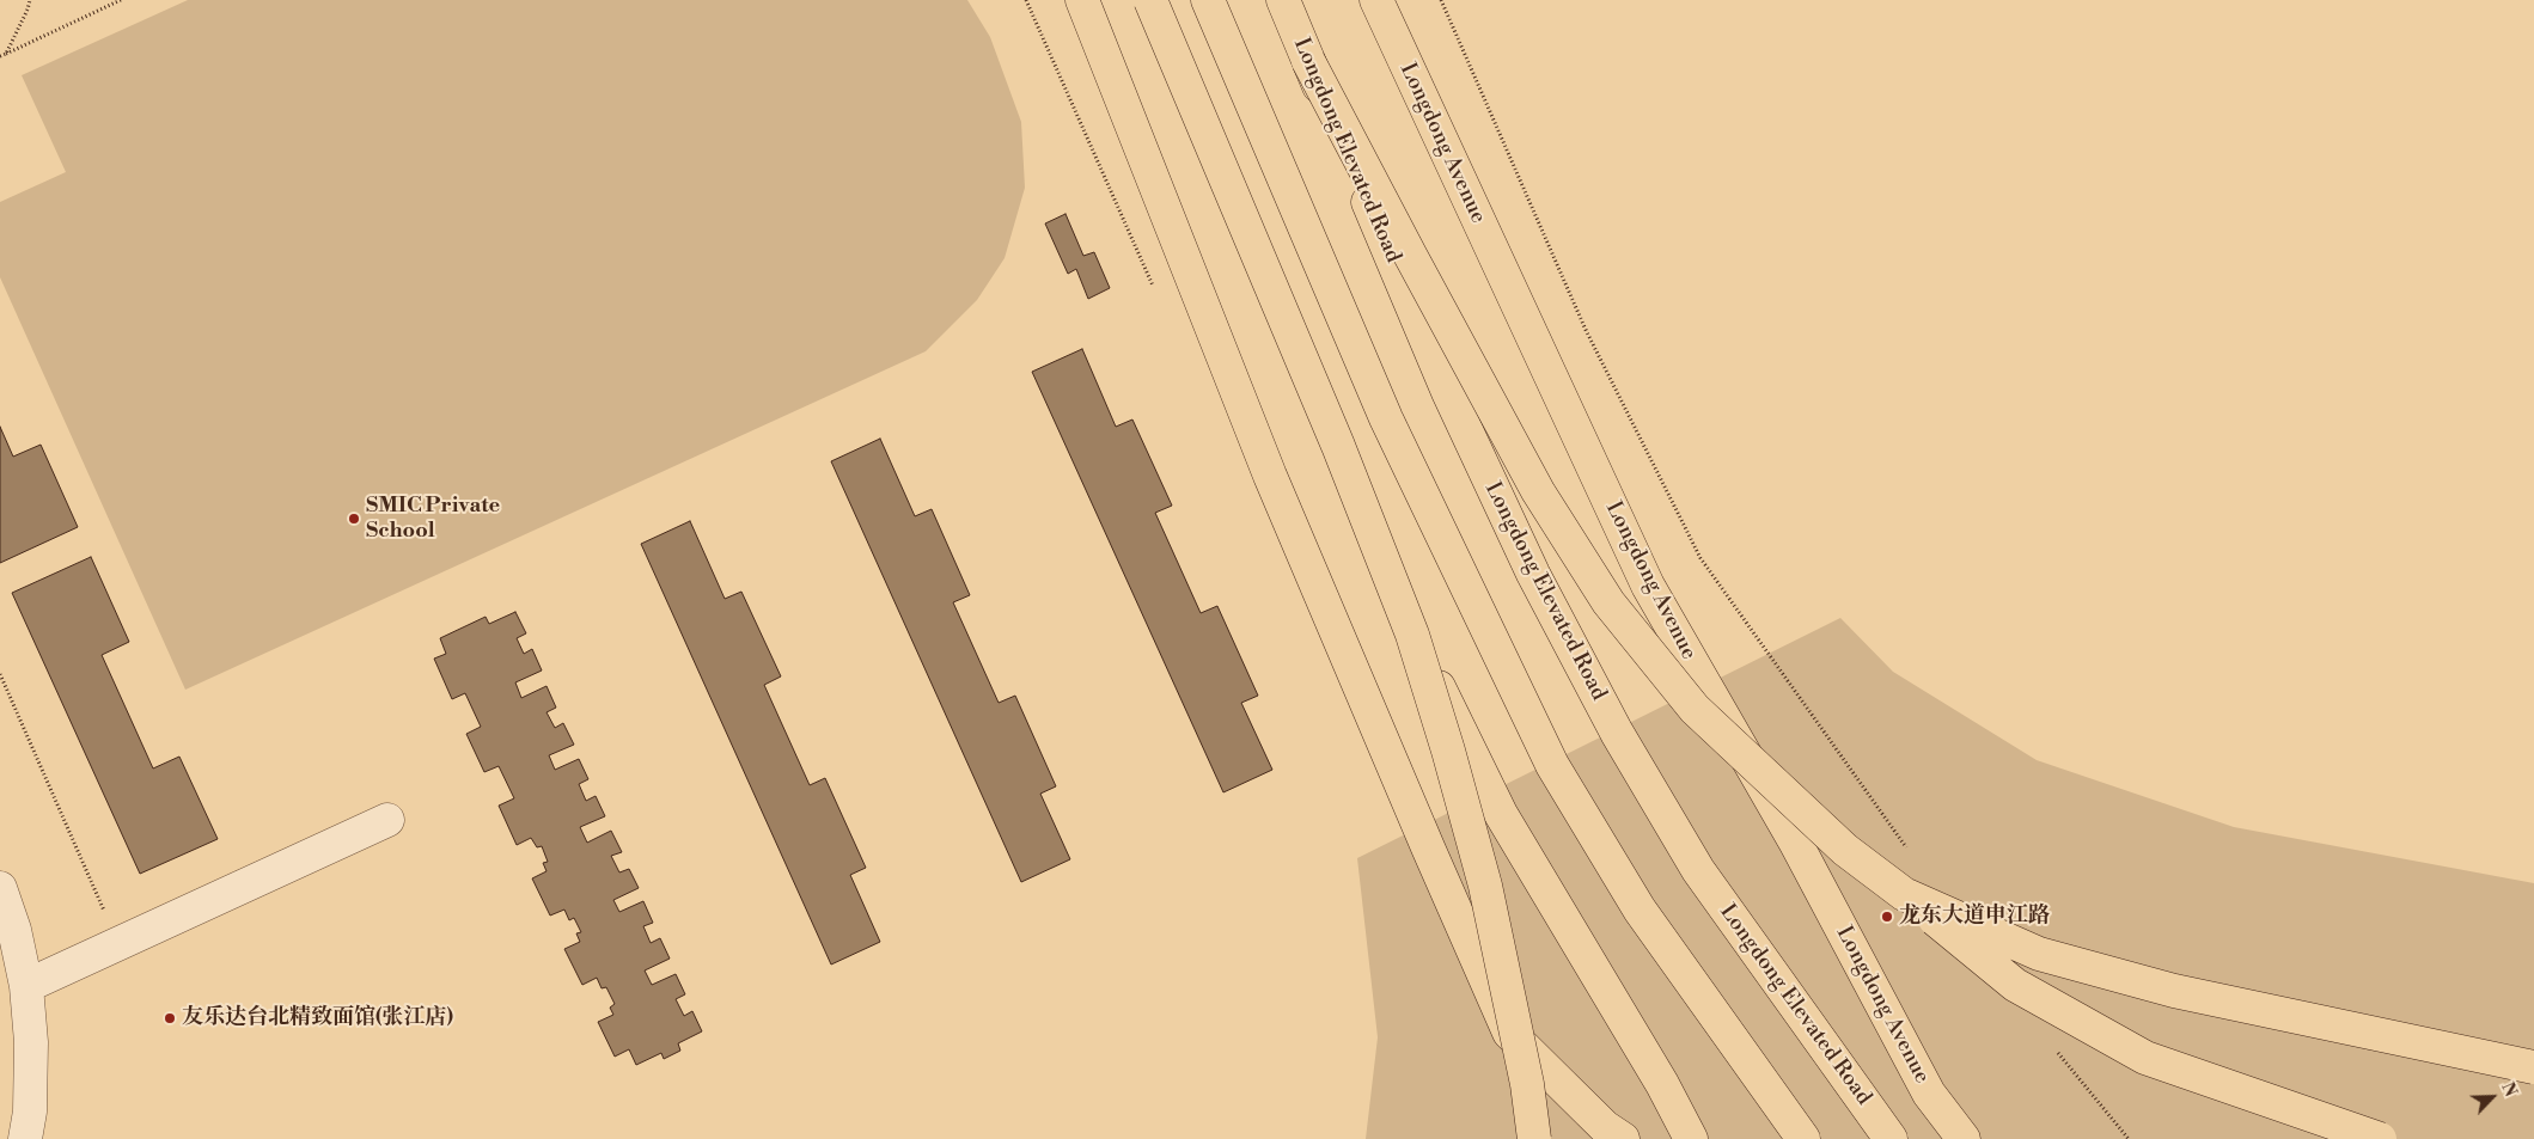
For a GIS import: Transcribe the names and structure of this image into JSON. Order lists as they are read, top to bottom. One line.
{"streets":{"main road":["Longdong Avenue","Longdong Elevated Road"]},"places":["SMIC Private School","龙东大道申江路","友乐达台北精致面馆(张江店)"],"north":"top right"}
